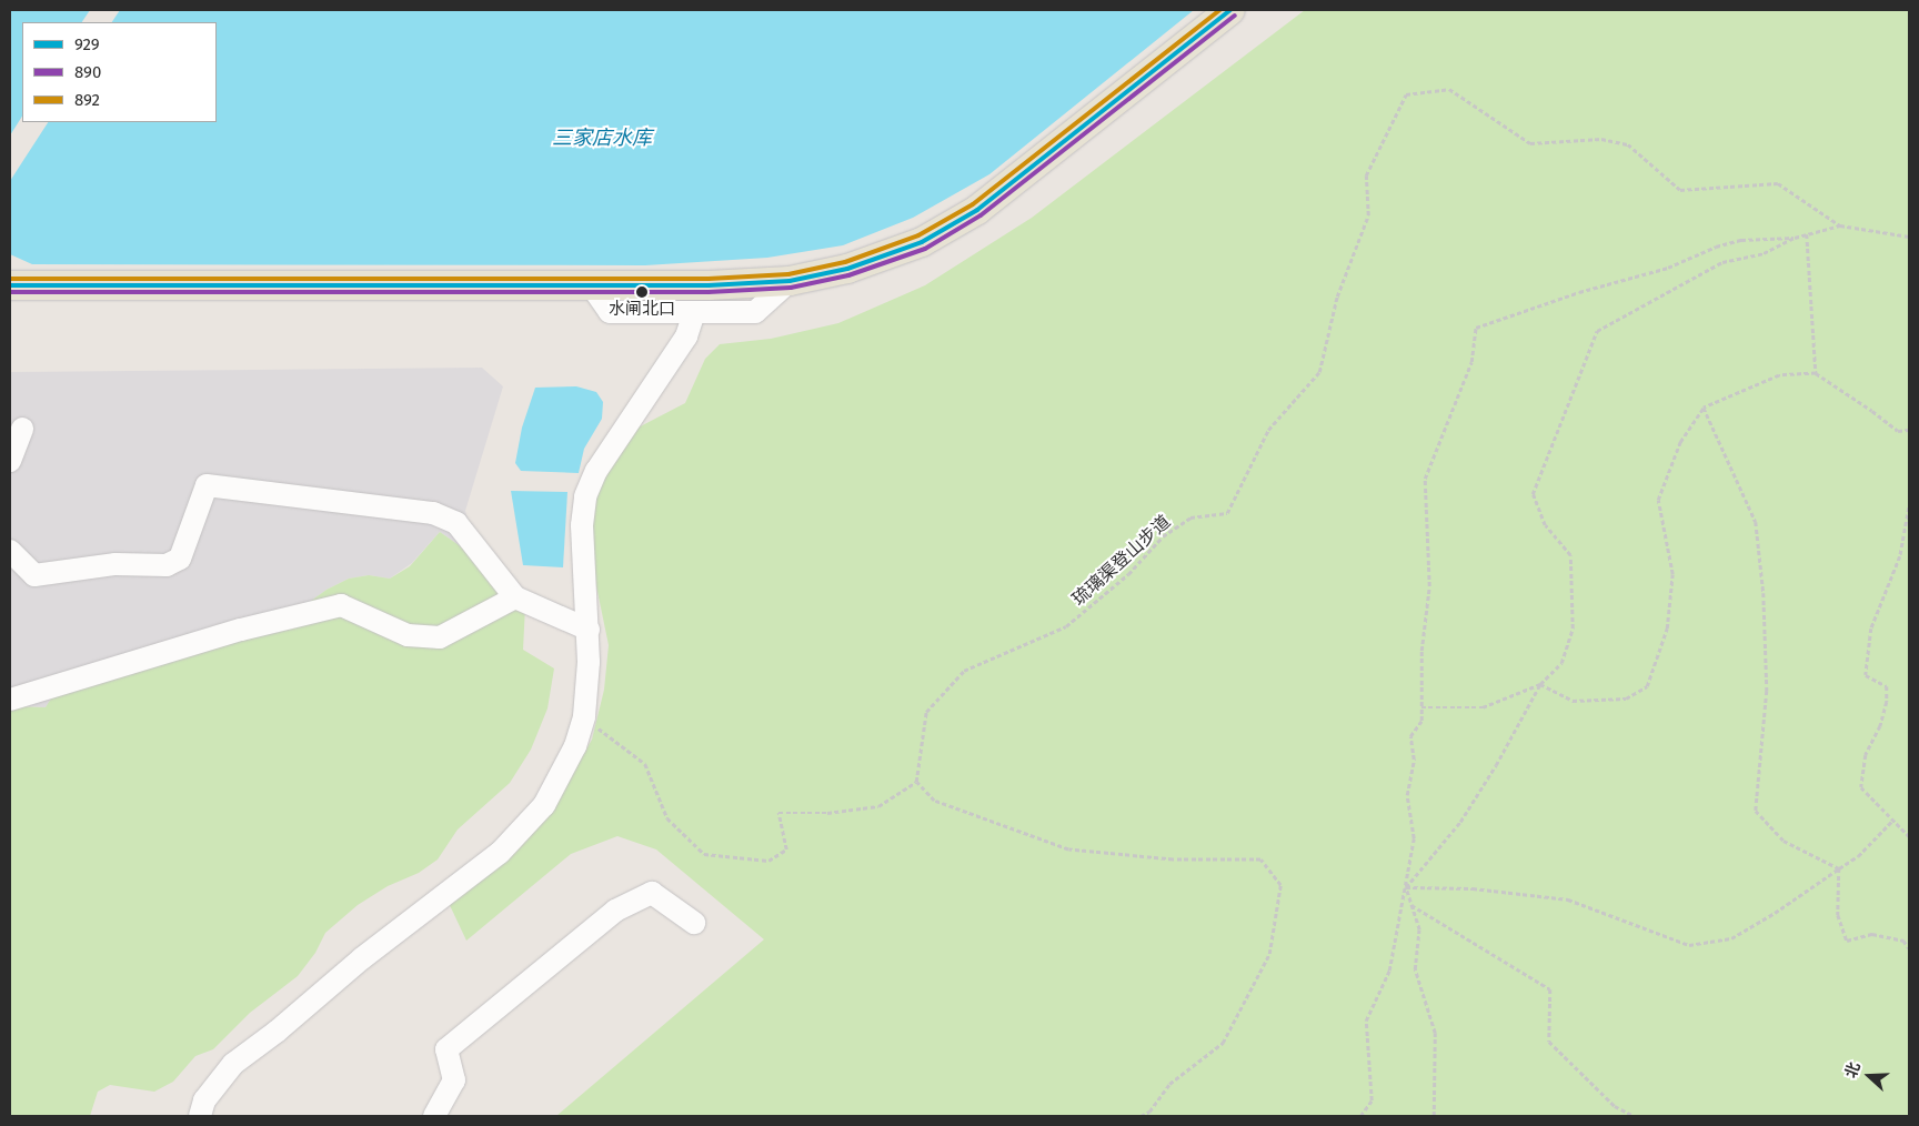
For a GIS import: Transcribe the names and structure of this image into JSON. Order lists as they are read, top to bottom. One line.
{"streets":{"path":["琉璃渠登山步道"]},"water":["三家店水库"],"places":["水闸北口"],"lines":["transit line 929","transit line 892","transit line 890"],"legend":["929","890","892"],"north":"left"}
